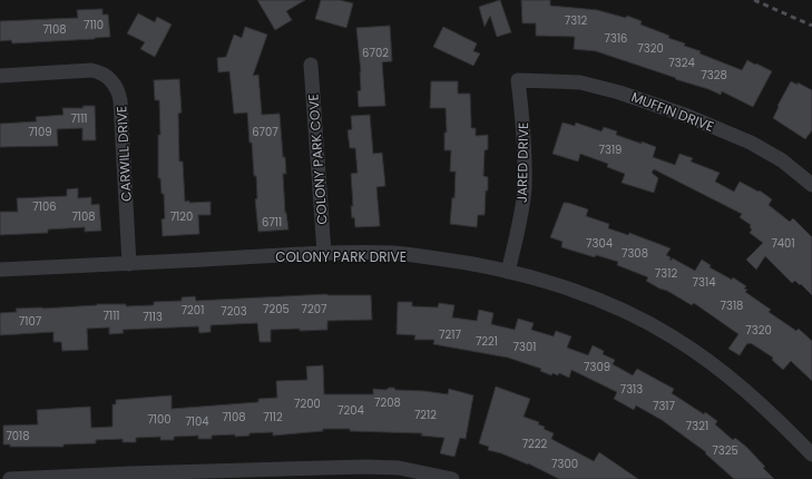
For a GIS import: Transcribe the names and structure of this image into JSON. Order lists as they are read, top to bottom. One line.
{"streets":{"street":["MUFFIN DRIVE","CARWILL DRIVE","COLONY PARK COVE","JARED DRIVE","COLONY PARK DRIVE"]},"crossings":[["MUFFIN DRIVE","JARED DRIVE"],["CARWILL DRIVE","COLONY PARK DRIVE"],["COLONY PARK COVE","COLONY PARK DRIVE"],["JARED DRIVE","COLONY PARK DRIVE"]],"house_numbers":["7312","7110","7108","7316","7320","6702","7324","7328","7111","7109","6707","7319","7106","7108","7120","6711","7304","7401","7308","7312","7314","7318","7205","7207","7201","7203","7111","7113","7107","7320","7217","7221","7301","7309","7313","7208","7200","7317","7204","7212","7108","7112","7100","7104","7321","7018","7222","7325","7300"]}
